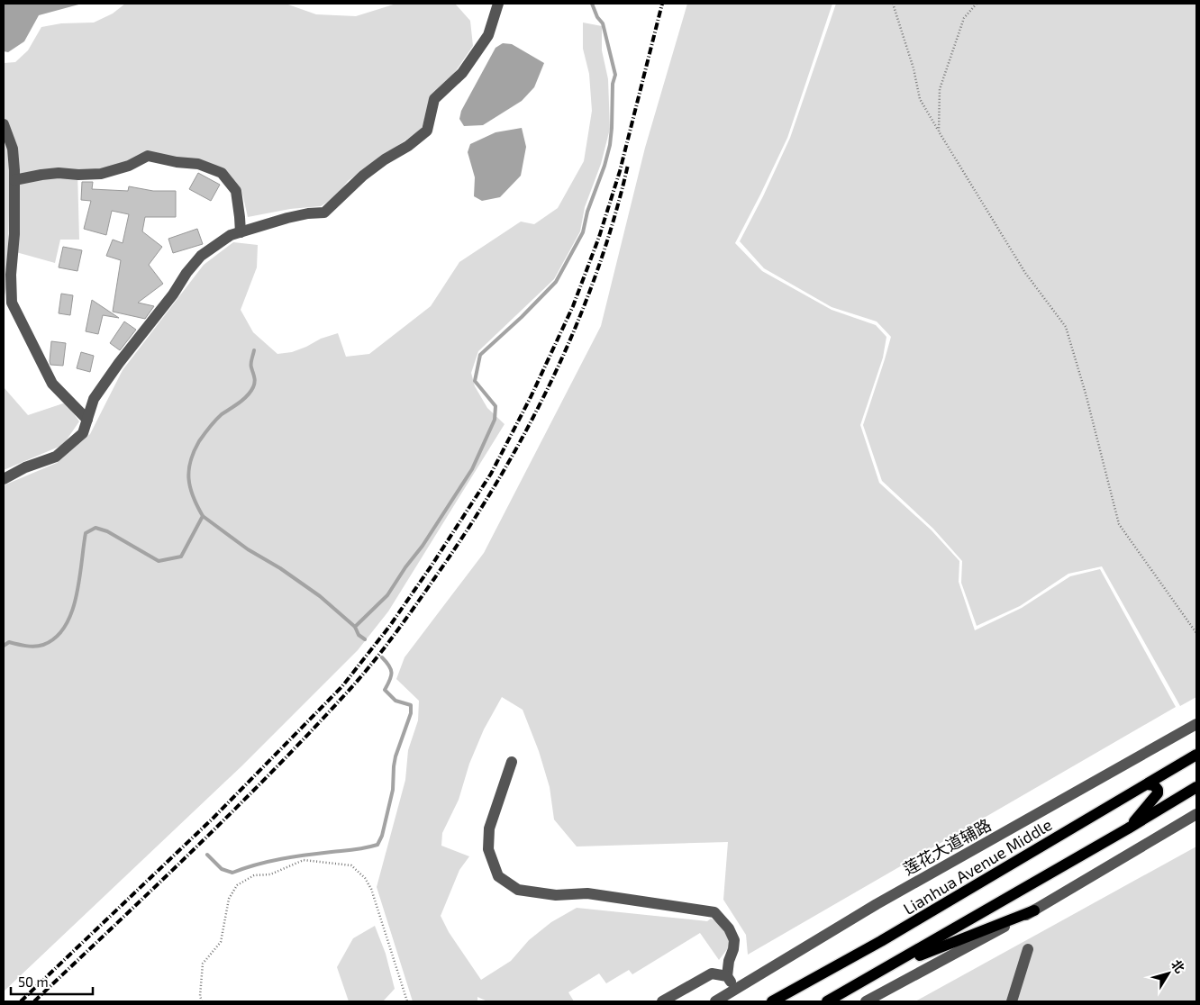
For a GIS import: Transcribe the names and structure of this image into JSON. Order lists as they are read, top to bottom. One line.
{"streets":{"main road":["Lianhua Avenue Middle"],"street":["莲花大道辅路"]},"scale_bar":"50 m","north":"top right"}
